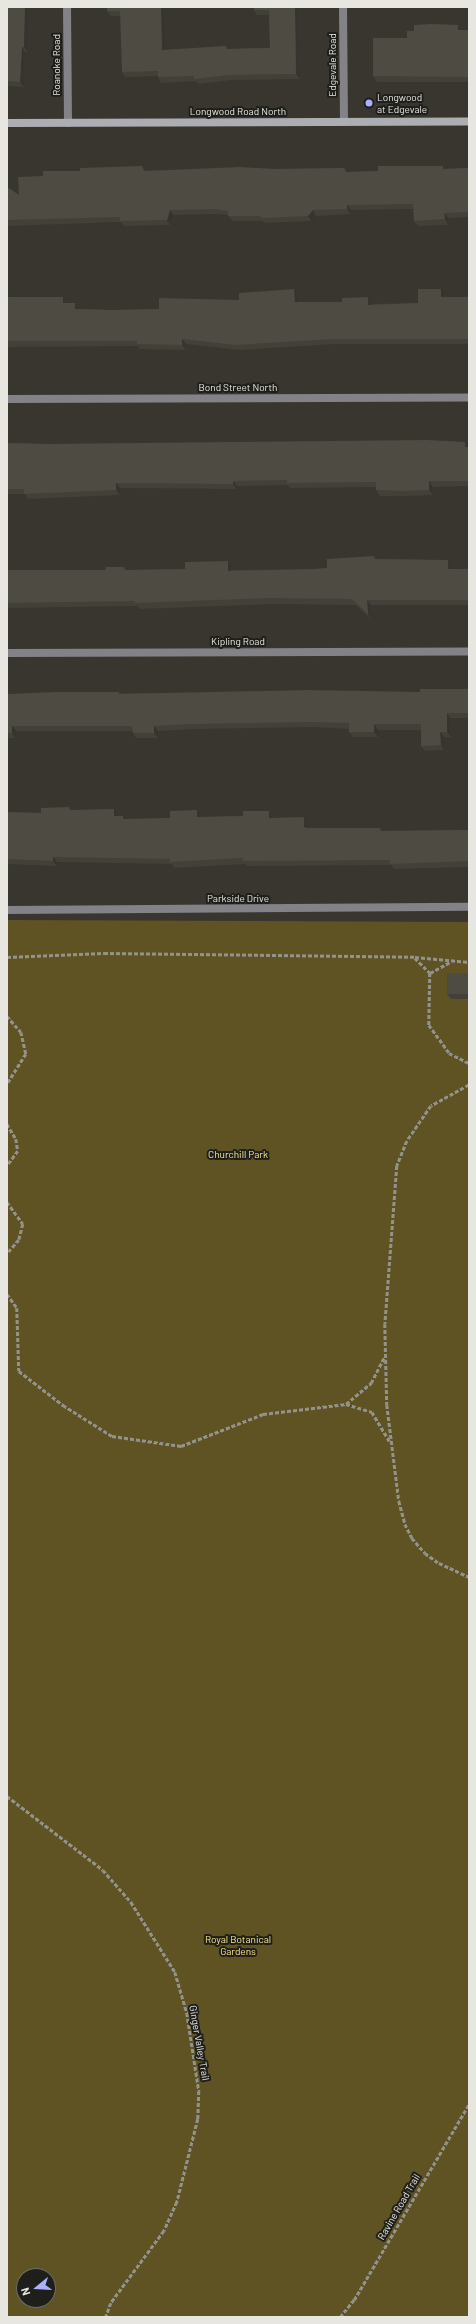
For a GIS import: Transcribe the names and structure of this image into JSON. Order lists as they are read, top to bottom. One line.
{"streets":{"street":["Roanoke Road","Edgevale Road","Longwood Road North","Bond Street North","Kipling Road","Parkside Drive"],"path":["Ginger Valley Trail","Ravine Road Trail"]},"crossings":[["Roanoke Road","Longwood Road North"],["Edgevale Road","Longwood Road North"]],"parks":["Churchill Park","Royal Botanical Gardens"],"places":["Longwood at Edgevale"],"north":"left"}
